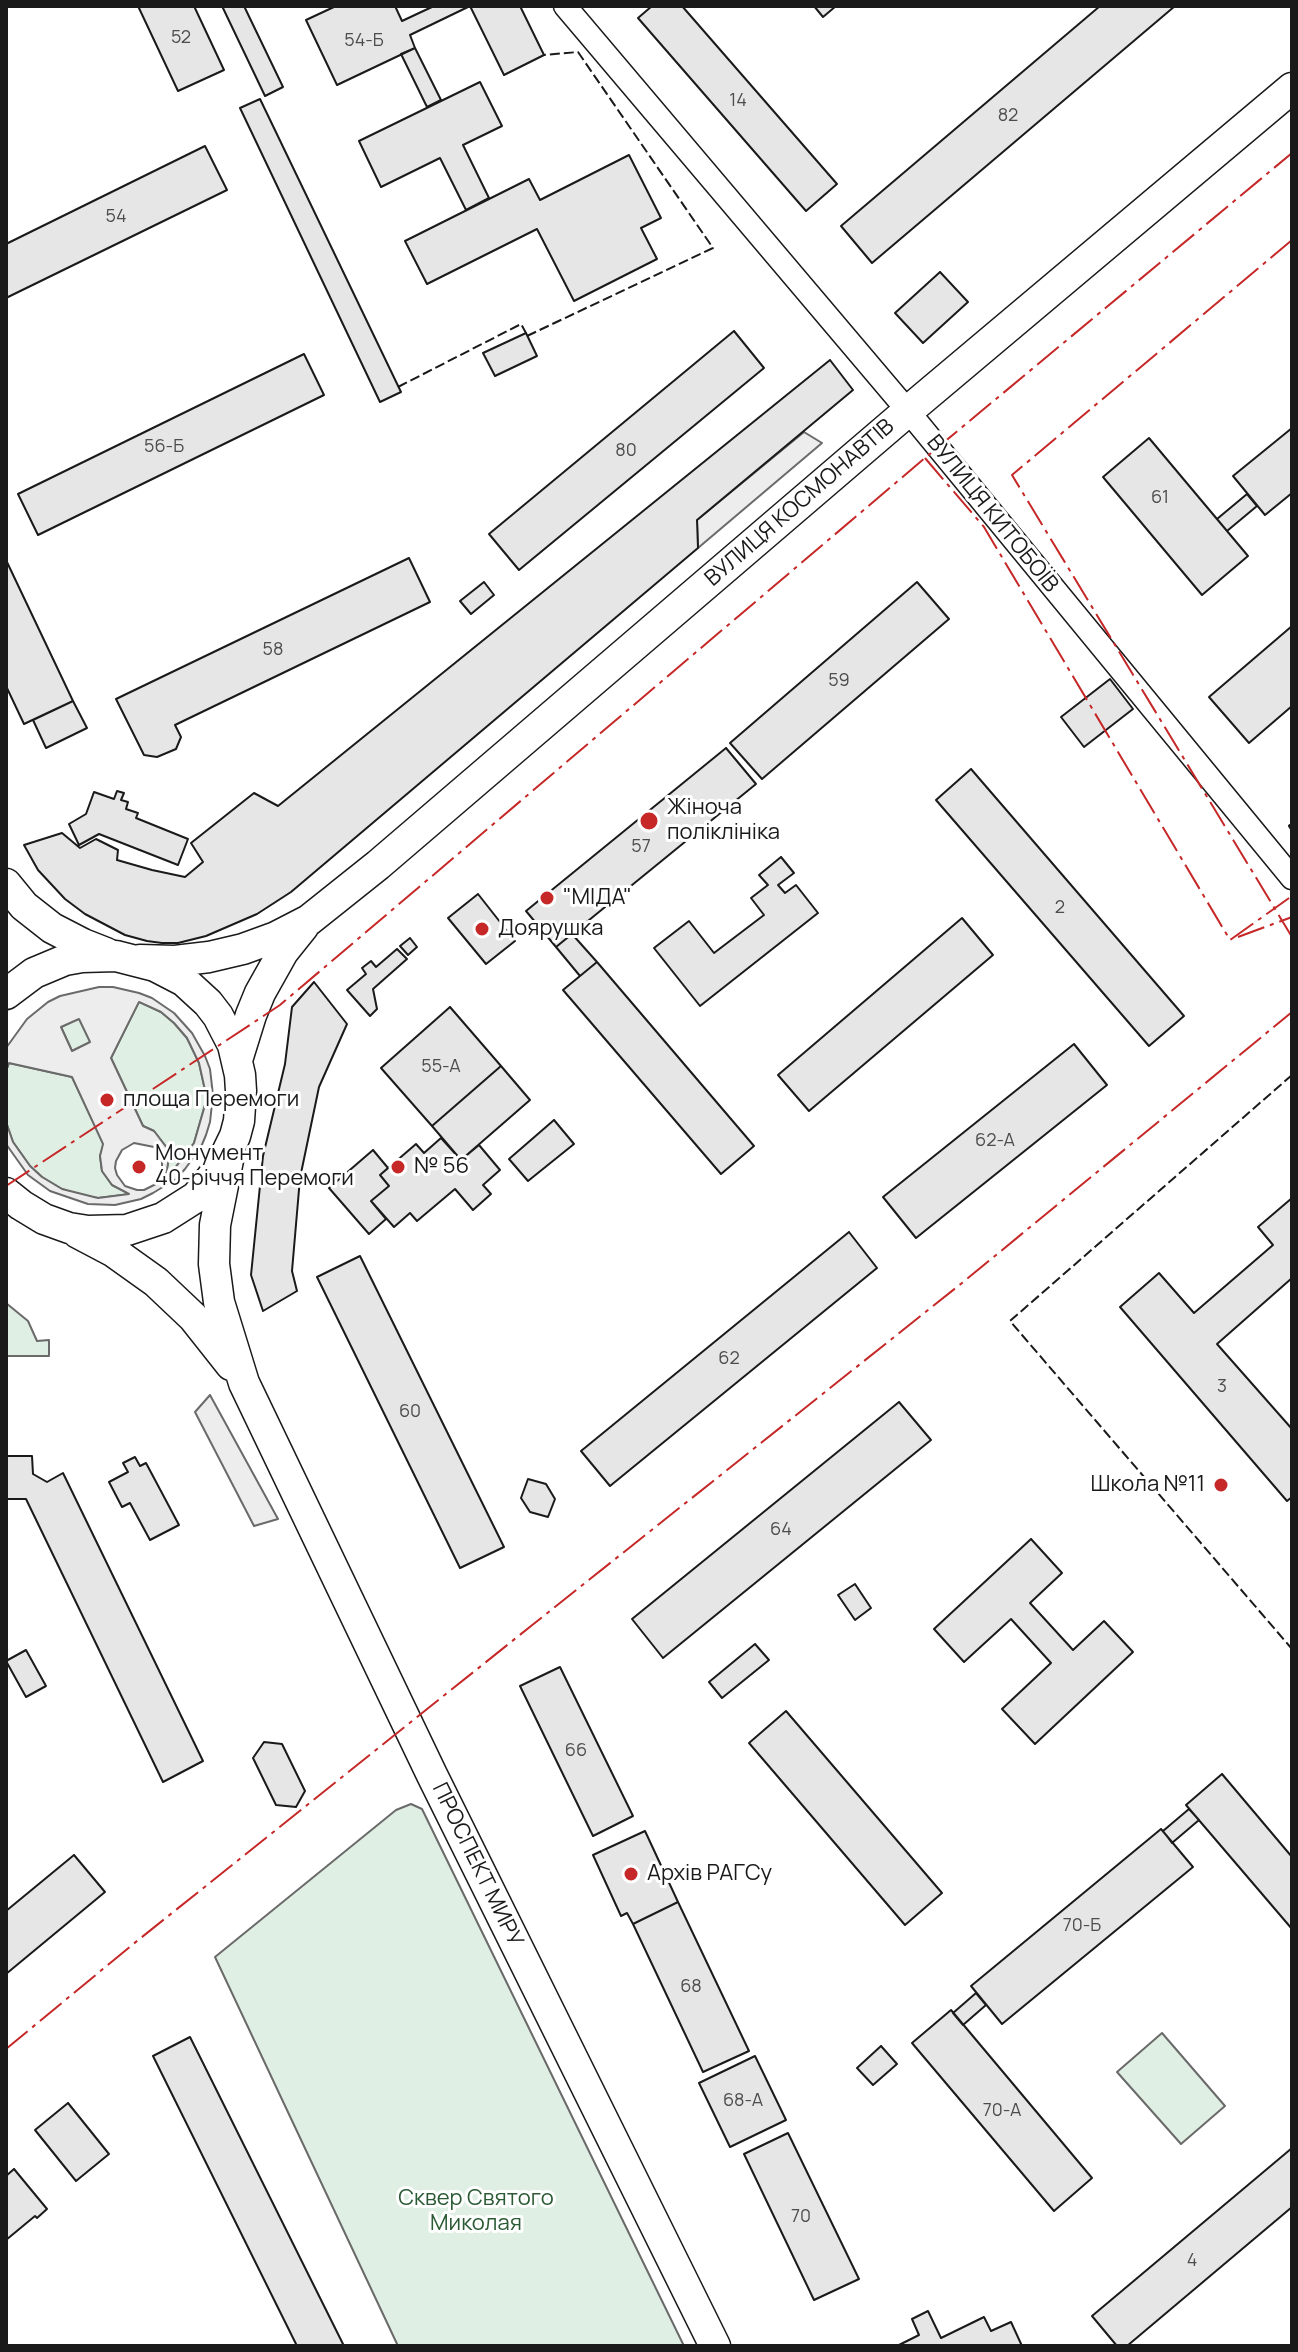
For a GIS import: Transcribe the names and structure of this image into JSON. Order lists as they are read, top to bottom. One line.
{"streets":{"main road":["ВУЛИЦЯ КОСМОНАВТІВ","ПРОСПЕКТ МИРУ"],"street":["ВУЛИЦЯ КИТОБОЇВ"]},"crossings":[["ВУЛИЦЯ КОСМОНАВТІВ","ВУЛИЦЯ КИТОБОЇВ"]],"parks":["Сквер Святого Миколая"],"places":["Жіноча поліклініка","\"МІДА\"","Доярушка","площа Перемоги","Монумент 40-річчя Перемоги","№ 56","Школа №11","Архів РАГСу"],"house_numbers":["52","54-Б","14","82","54","56-Б","80","61","58","59","57","2","55-А","62-А","62","3","60","64","66","70-Б","68","68-А","70-А","70","4"]}
